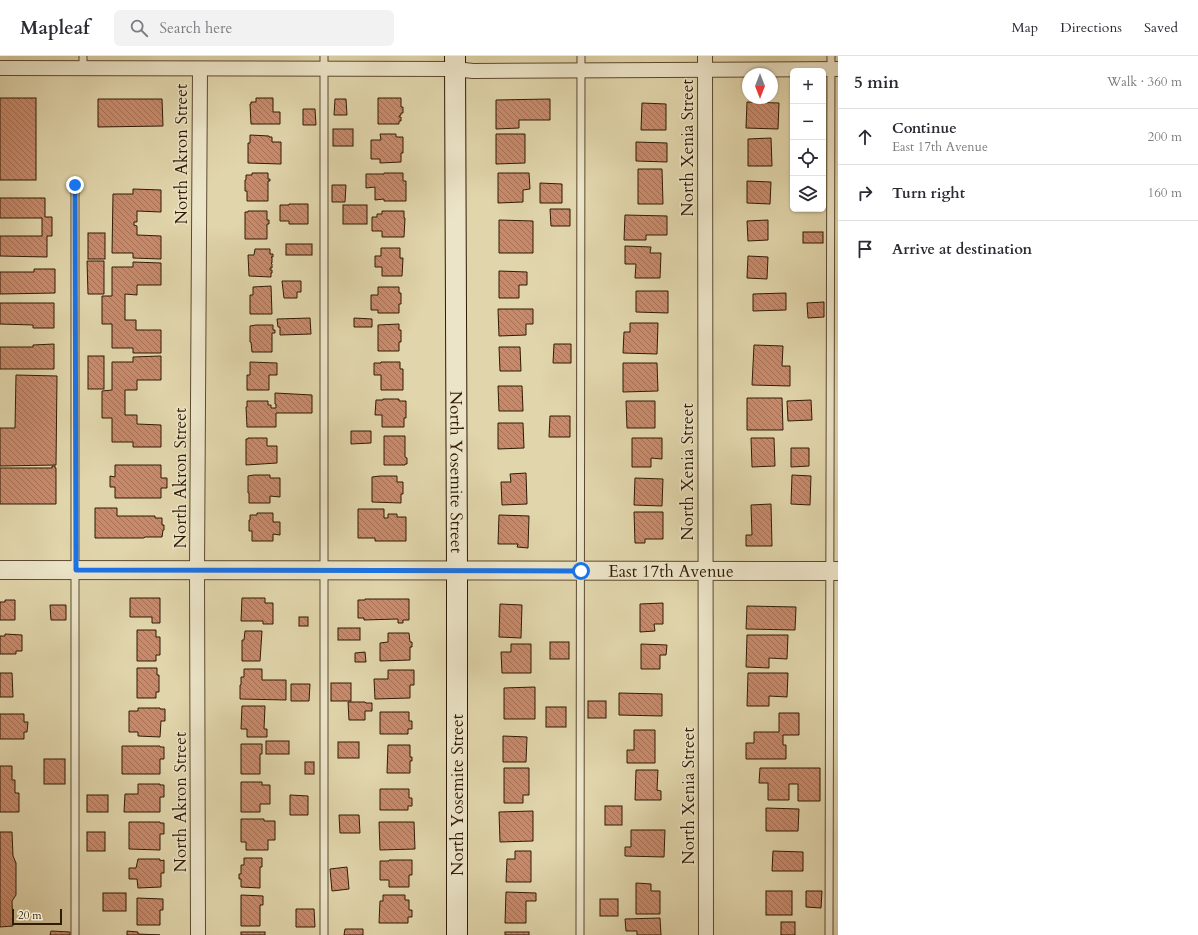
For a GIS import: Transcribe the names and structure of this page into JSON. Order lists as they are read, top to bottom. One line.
{"streets":{"main road":["North Yosemite Street"],"street":["North Xenia Street","North Akron Street","East 17th Avenue"]},"crossings":[["North Xenia Street","East 17th Avenue"],["North Akron Street","East 17th Avenue"],["North Yosemite Street","East 17th Avenue"]],"scale_bar":"20 m","north":"bottom","page":{"header":"Mapleaf","search":"Search here","nav":["Map","Directions","Saved"],"heading":["5 min","Walk · 360 m"],"map_buttons":["+","−"],"list":[["Continue","East 17th Avenue","200 m"],["Turn right","160 m"],"Arrive at destination"],"scale":"20 m"}}
